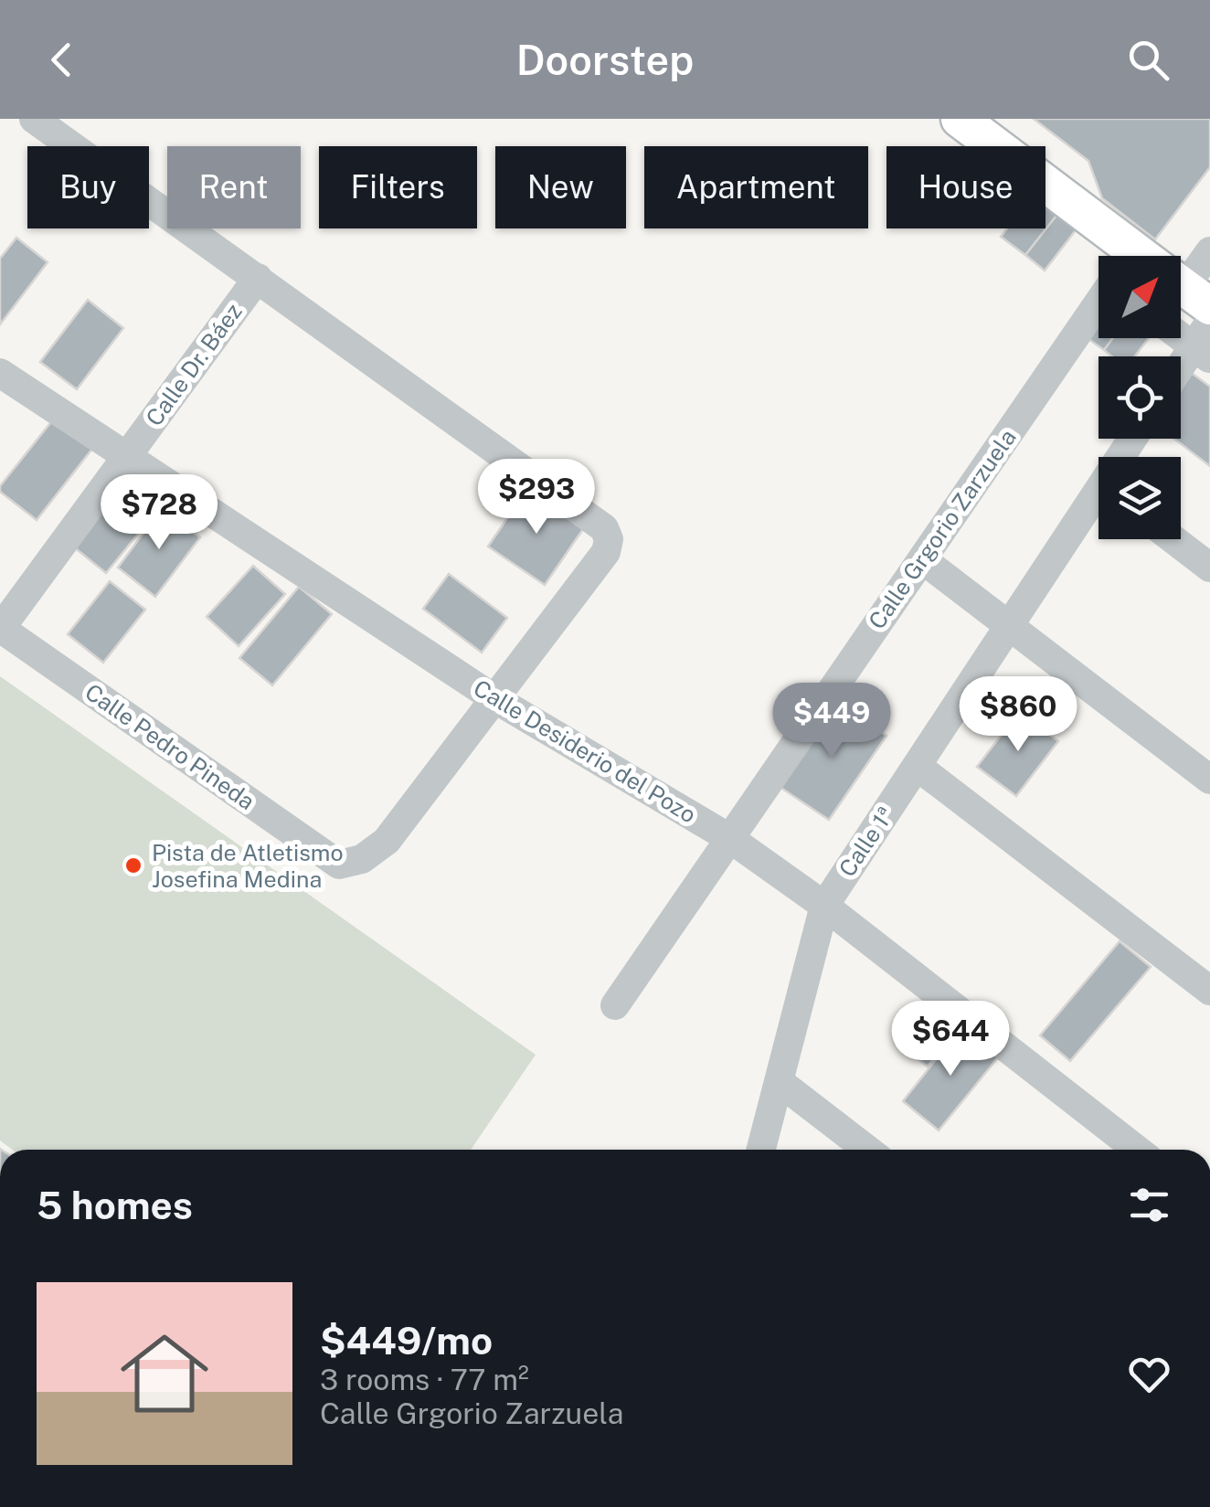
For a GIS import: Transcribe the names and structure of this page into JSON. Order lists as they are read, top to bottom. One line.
{"streets":{"street":["Calle Dr. Báez","Calle Grgorio Zarzuela","Calle Pedro Pineda","Calle Desiderio del Pozo","Calle 1ª"]},"crossings":[["Calle Dr. Báez","Calle Pedro Pineda"],["Calle Dr. Báez","Calle Desiderio del Pozo"],["Calle Grgorio Zarzuela","Calle Desiderio del Pozo"],["Calle Pedro Pineda","Calle Desiderio del Pozo"],["Calle Desiderio del Pozo","Calle 1ª"]],"places":["Pista de Atletismo Josefina Medina"],"north":"top right","page":{"header":"Doorstep","chip":["Buy","Rent","Filters","New","Apartment","House"],"price":["$293","$728","$860","$449","$644"],"heading":"5 homes","list":[{"name":"$449/mo","note":"3 rooms · 77 m² · Calle Grgorio Zarzuela"}]}}
